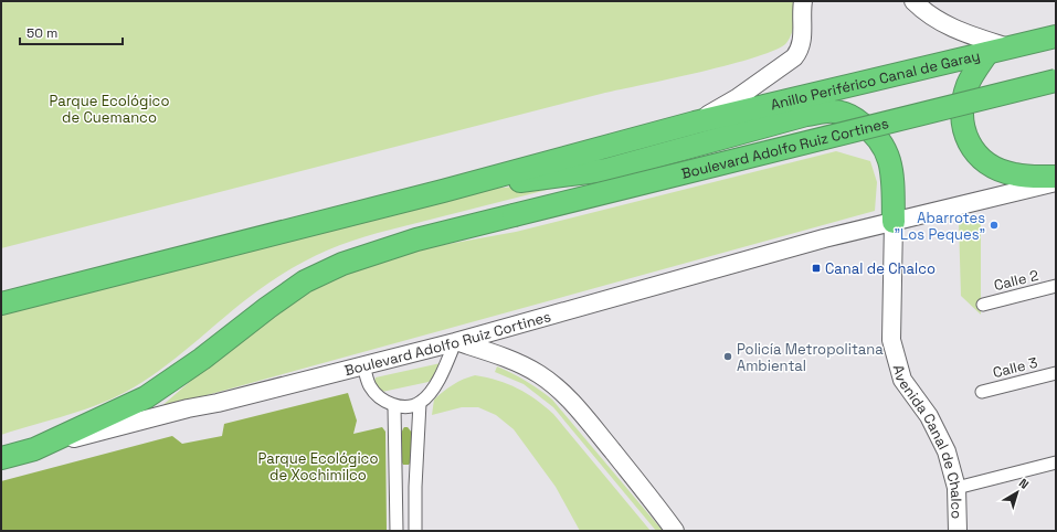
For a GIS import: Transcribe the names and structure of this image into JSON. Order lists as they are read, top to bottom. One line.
{"streets":{"highway":["Anillo Periférico Canal de Garay","Boulevard Adolfo Ruiz Cortines"],"main road":["Avenida Canal de Chalco"],"street":["Calle 2","Calle 3"]},"crossings":[["Boulevard Adolfo Ruiz Cortines","Avenida Canal de Chalco"]],"parks":["Parque Ecológico de Cuemanco","Parque Ecológico de Xochimilco"],"places":{"other":["Abarrotes \"Los Peques\"","Policía Metropolitana Ambiental"],"transit":["Canal de Chalco"]},"scale_bar":"50 m","north":"top right"}
